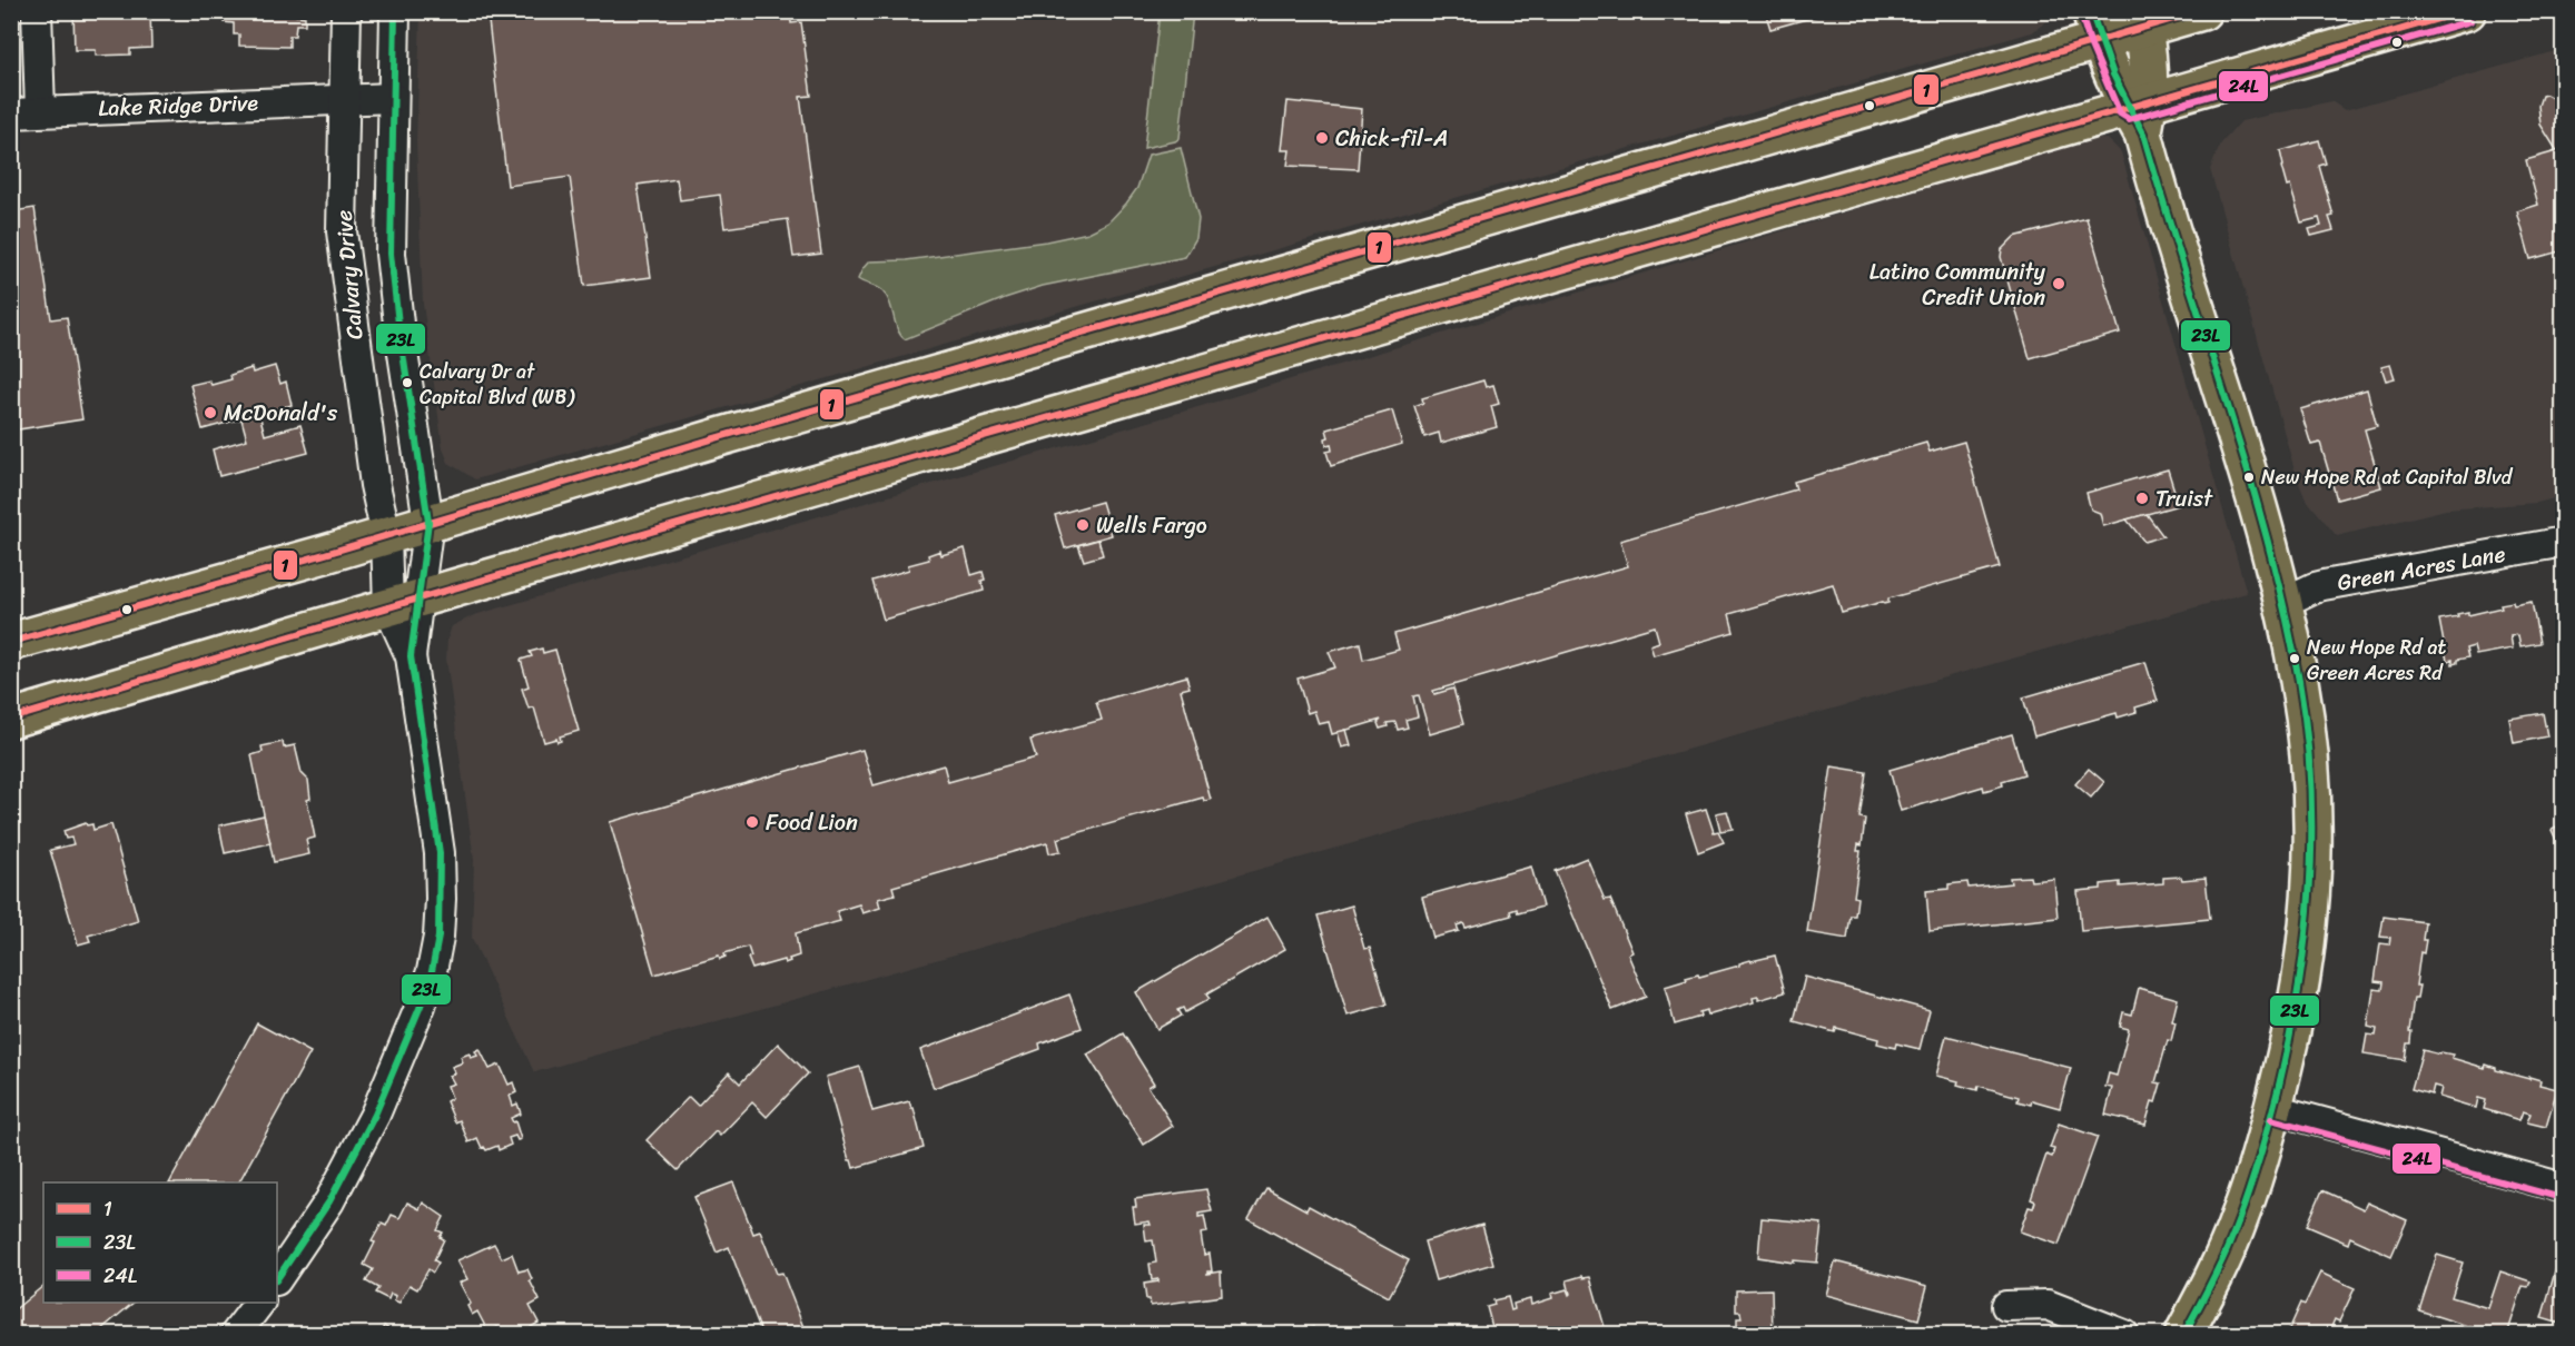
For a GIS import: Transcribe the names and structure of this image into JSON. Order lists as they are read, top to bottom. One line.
{"streets":{"street":["Lake Ridge Drive","Calvary Drive","Green Acres Lane"]},"crossings":[["Lake Ridge Drive","Calvary Drive"]],"places":["Chick-fil-A","Latino Community Credit Union","Calvary Dr at Capital Blvd (WB)","McDonald's","New Hope Rd at Capital Blvd","Truist","Wells Fargo","New Hope Rd at Green Acres Rd","Food Lion"],"lines":["transit line 1","transit line 23L","transit line 24L"],"legend":["1","23L","24L"]}
